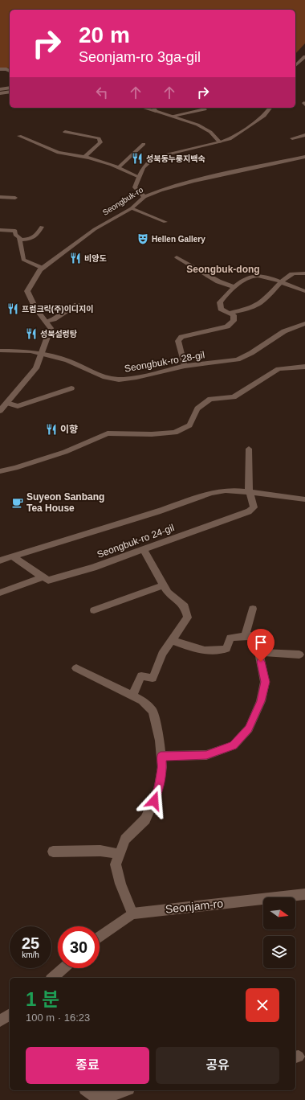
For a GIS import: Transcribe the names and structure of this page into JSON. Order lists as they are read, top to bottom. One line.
{"streets":{"street":["Seongbuk-ro","Seongbuk-ro 28-gil","Seongbuk-ro 24-gil","Seonjam-ro"]},"crossings":[["Seongbuk-ro","Seongbuk-ro 28-gil"]],"districts":["Seongbuk-dong"],"places":{"restaurant":["성북동누룽지백숙","비양도","프럼크릭(주)이디지이","성북설렁탕","이향"],"theatre":["Hellen Gallery"],"cafe":["Suyeon Sanbang Tea House"]},"north":"right","page":{"turn":["20 m","Seonjam-ro 3ga-gil"],"speed":"25 km/h","limit":"30","heading":["1 분","100 m · 16:23"],"buttons":["종료","공유"]}}
